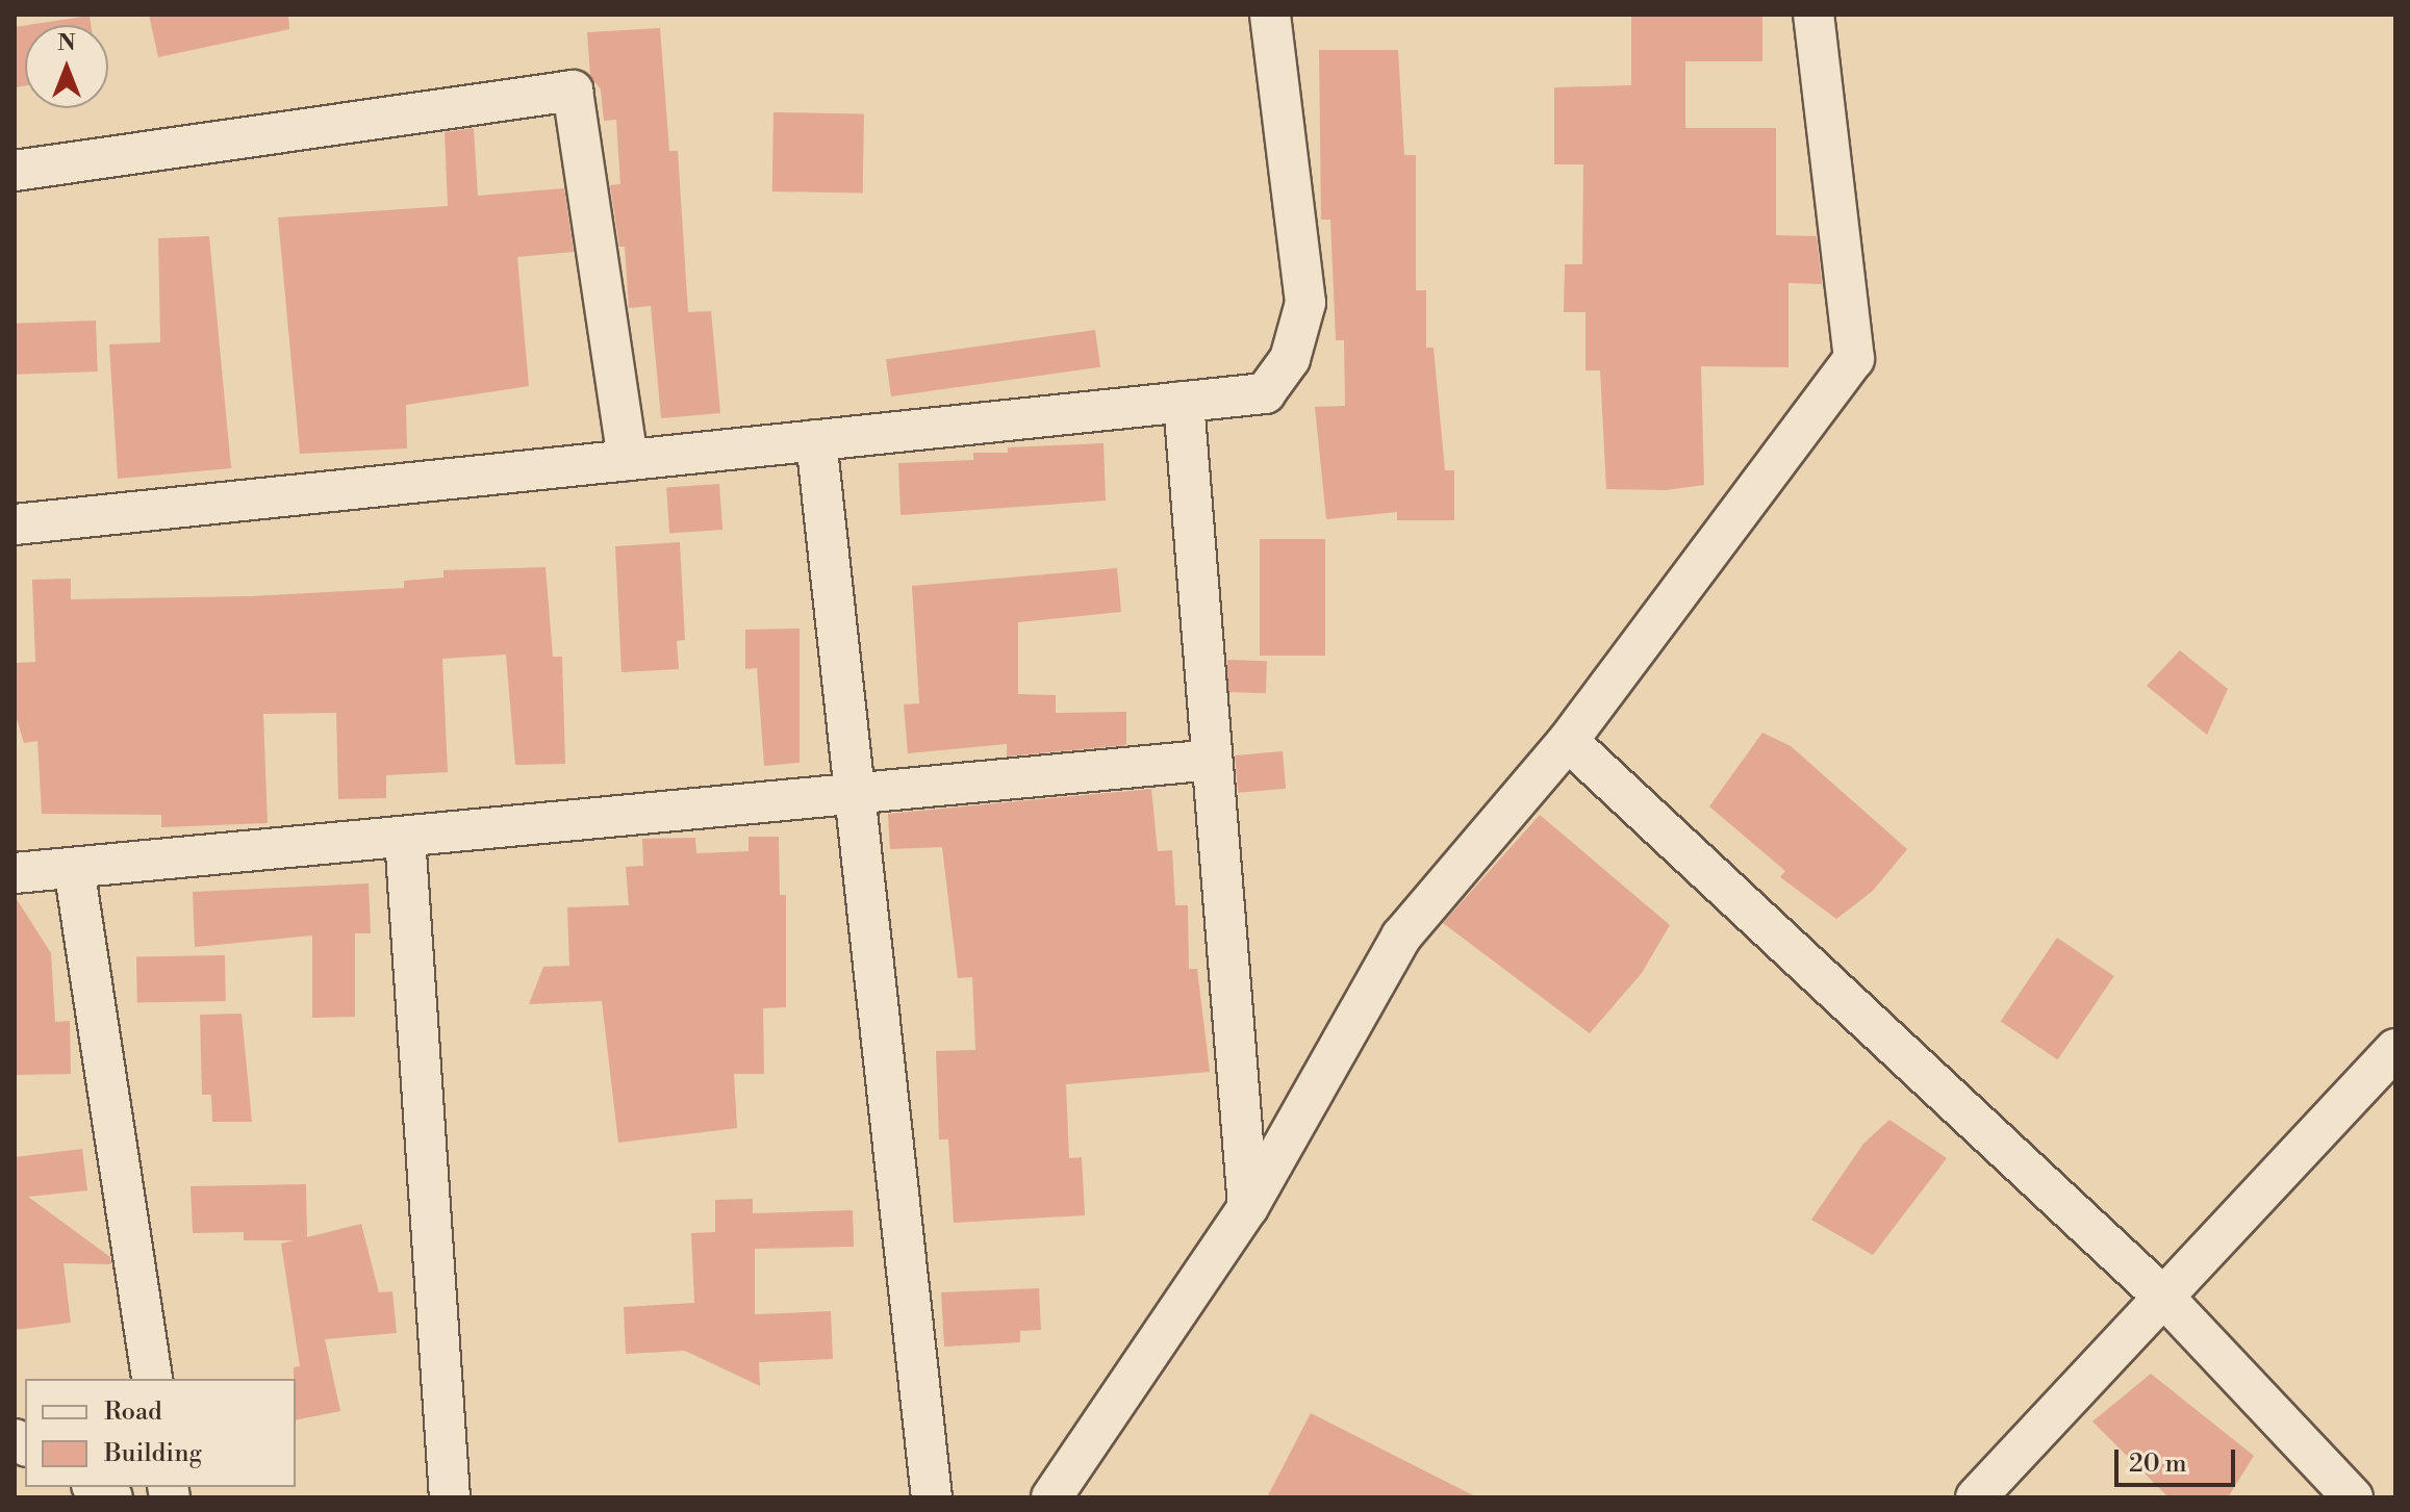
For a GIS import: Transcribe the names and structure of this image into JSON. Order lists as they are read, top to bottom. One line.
{"legend":["Road","Building"],"scale_bar":"20 m","north":"top"}
